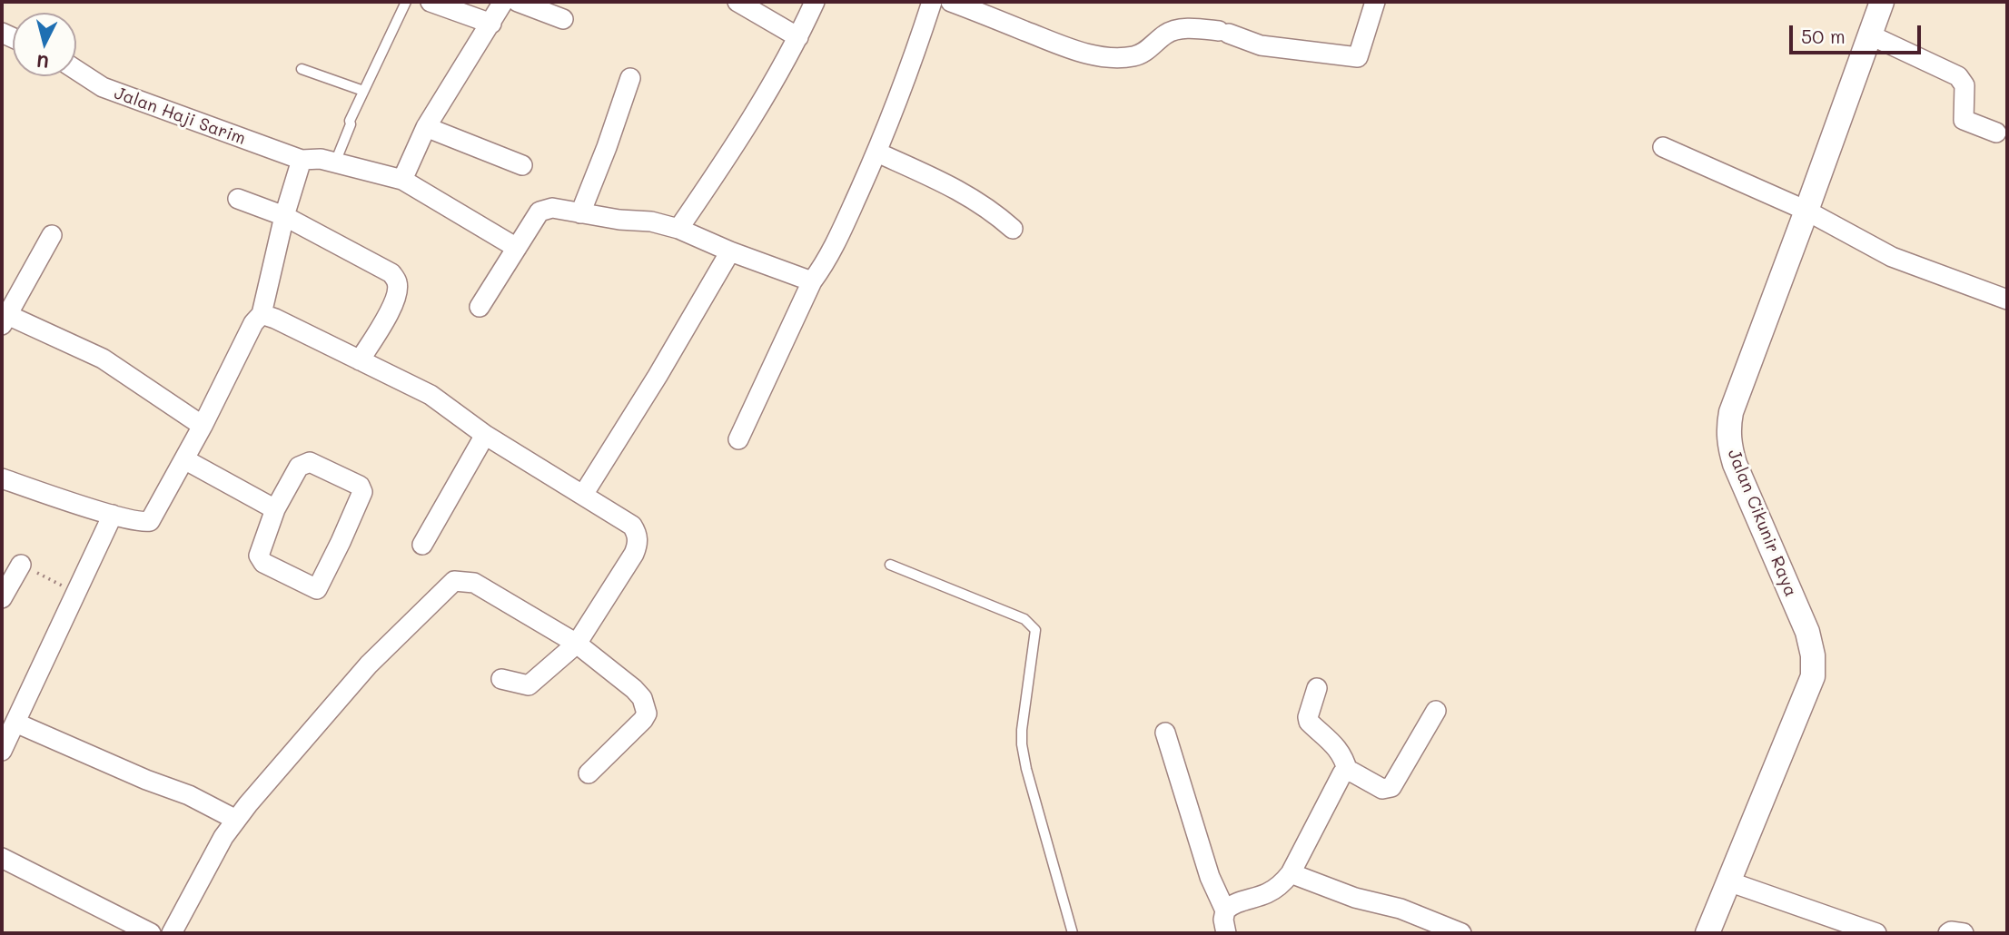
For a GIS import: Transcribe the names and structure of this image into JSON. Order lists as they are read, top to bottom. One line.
{"streets":{"street":["Jalan Haji Sarim","Jalan Cikunir Raya"]},"scale_bar":"50 m","north":"bottom"}
